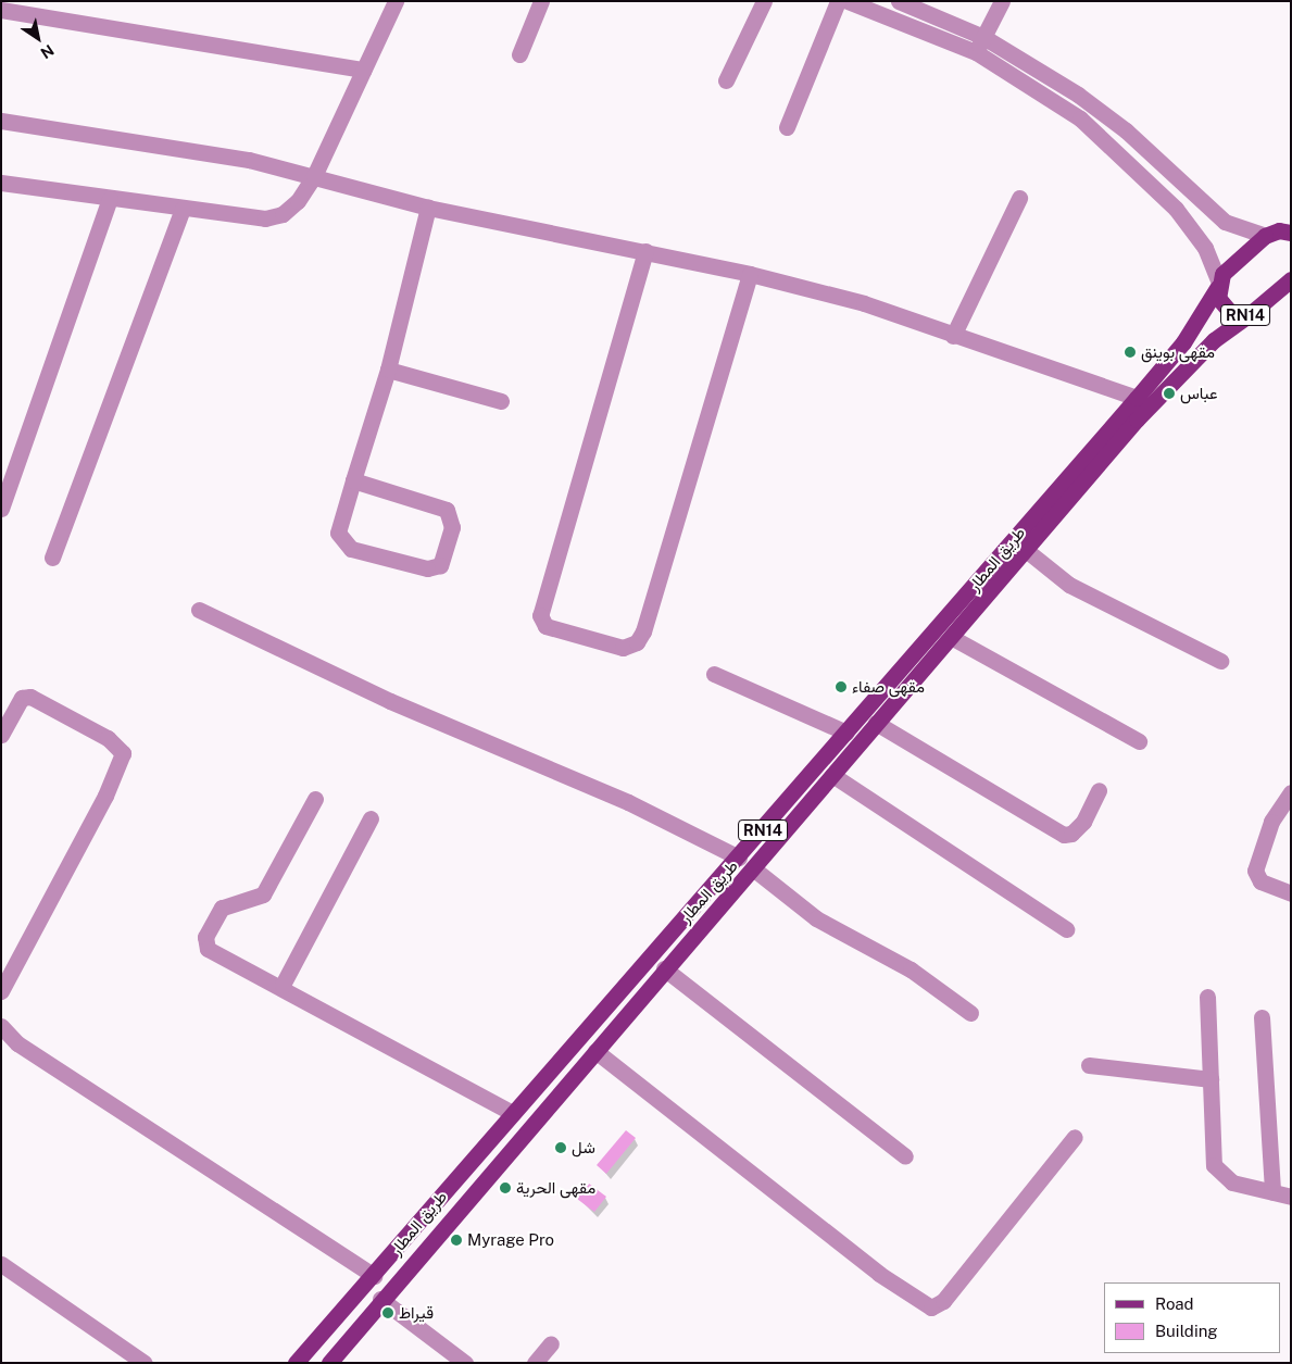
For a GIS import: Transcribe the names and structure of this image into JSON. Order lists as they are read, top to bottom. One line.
{"streets":{"main road":["RN14","طريق المطار"]},"crossings":[["RN14","طريق المطار"]],"places":["مقهى بوينق","عباس","مقهى صفاء","شل","مقهى الحرية","Myrage Pro","قيراط"],"legend":["Road","Building"],"north":"bottom right"}
